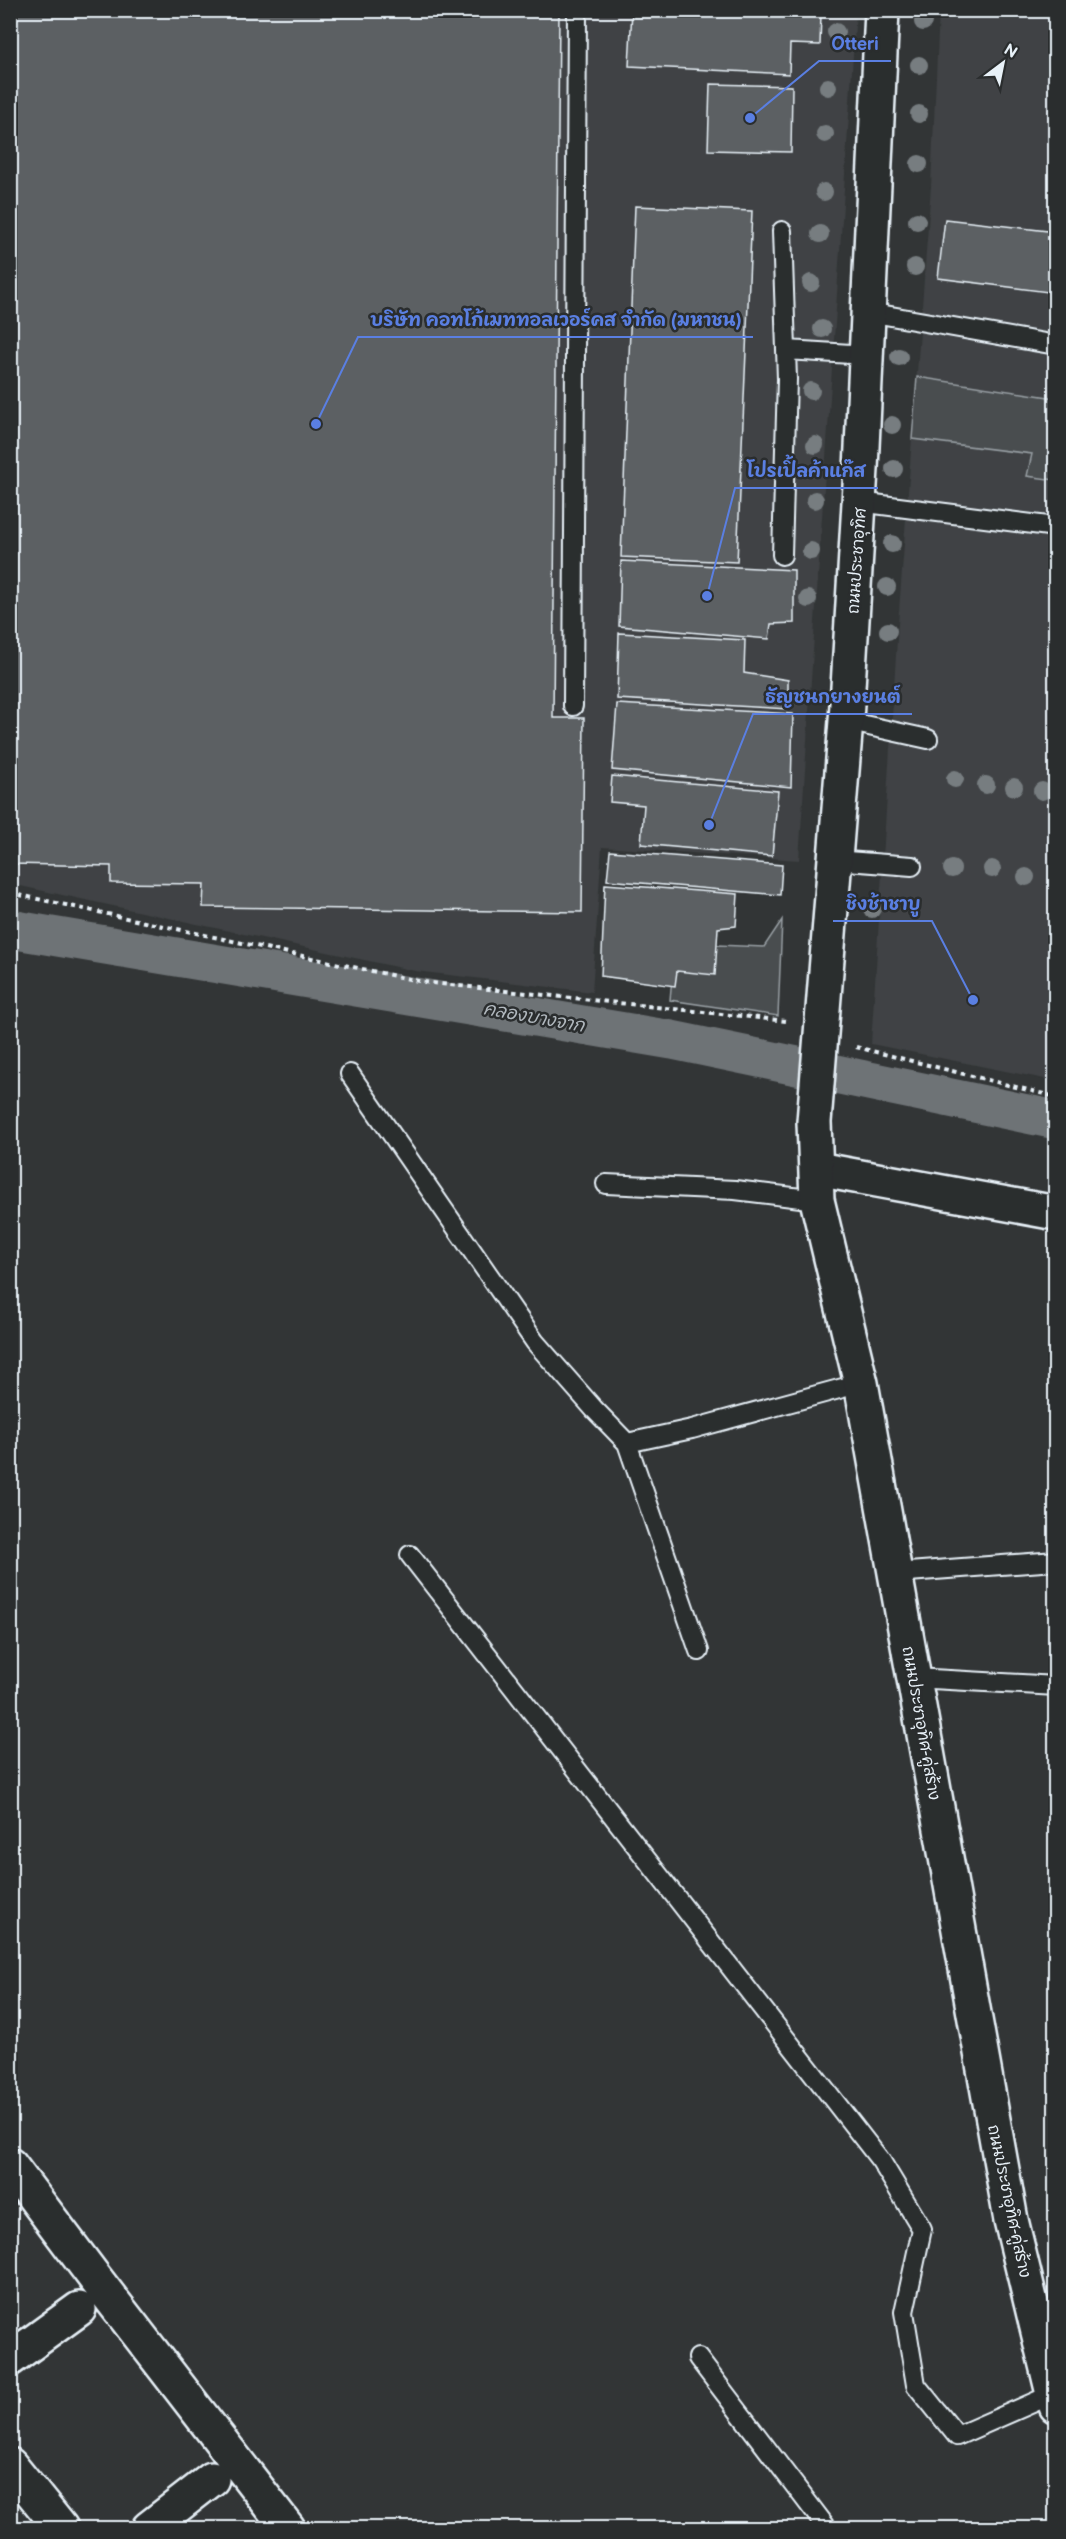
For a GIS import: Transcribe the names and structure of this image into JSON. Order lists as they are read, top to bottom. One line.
{"streets":{"main road":["ถนนประชาอุทิศ","ถนนประชาอุทิศ-คู่สร้าง"]},"crossings":[["ถนนประชาอุทิศ","ถนนประชาอุทิศ-คู่สร้าง"]],"water":["คลองบางจาก"],"places":["Otteri","บริษัท คอทโก้เมททอลเวอร์คส จำกัด (มหาชน)","โปรเปิ้ลค้าแก๊ส","ธัญชนกยางยนต์","ชิงช้าชาบู"],"north":"top right"}
